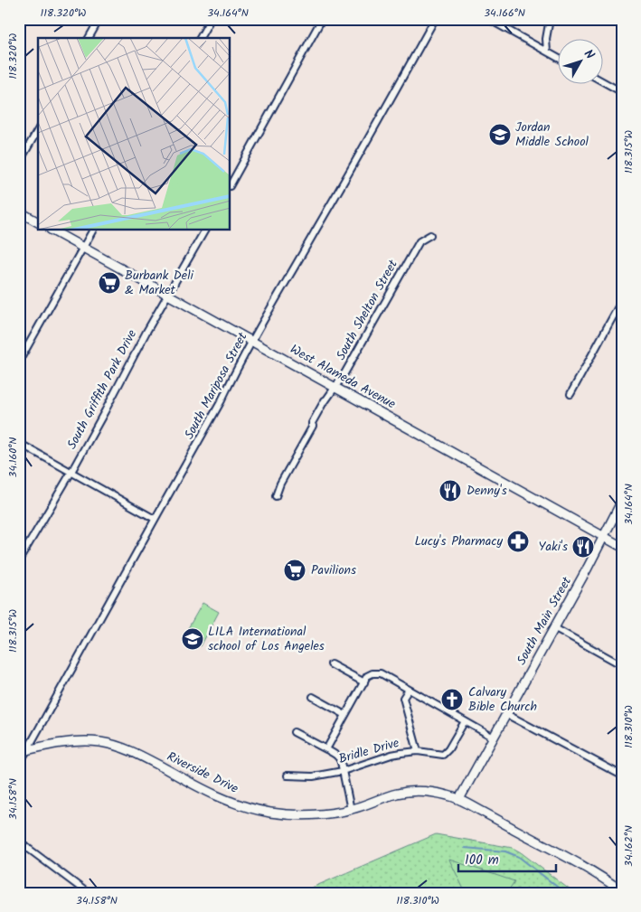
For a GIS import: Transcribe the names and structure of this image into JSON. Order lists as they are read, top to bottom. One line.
{"streets":{"main road":["West Alameda Avenue","South Main Street","Riverside Drive"],"street":["South Shelton Street","South Mariposa Street","South Griffith Park Drive","Bridle Drive"]},"crossings":[["South Shelton Street","West Alameda Avenue"],["West Alameda Avenue","South Mariposa Street"],["West Alameda Avenue","South Griffith Park Drive"],["West Alameda Avenue","South Main Street"],["South Mariposa Street","Riverside Drive"],["South Main Street","Riverside Drive"]],"places":{"school or university":["Jordan Middle School","LILA International school of Los Angeles"],"supermarket":["Burbank Deli & Market","Pavilions"],"restaurant":["Denny's","Yaki's"],"pharmacy":["Lucy's Pharmacy"],"church":["Calvary Bible Church"]},"scale_bar":"100 m","north":"top right","coordinates":["118.320°W","34.164°N","34.166°N","118.315°W","34.160°N","118.310°W","34.158°N","34.162°N"]}
